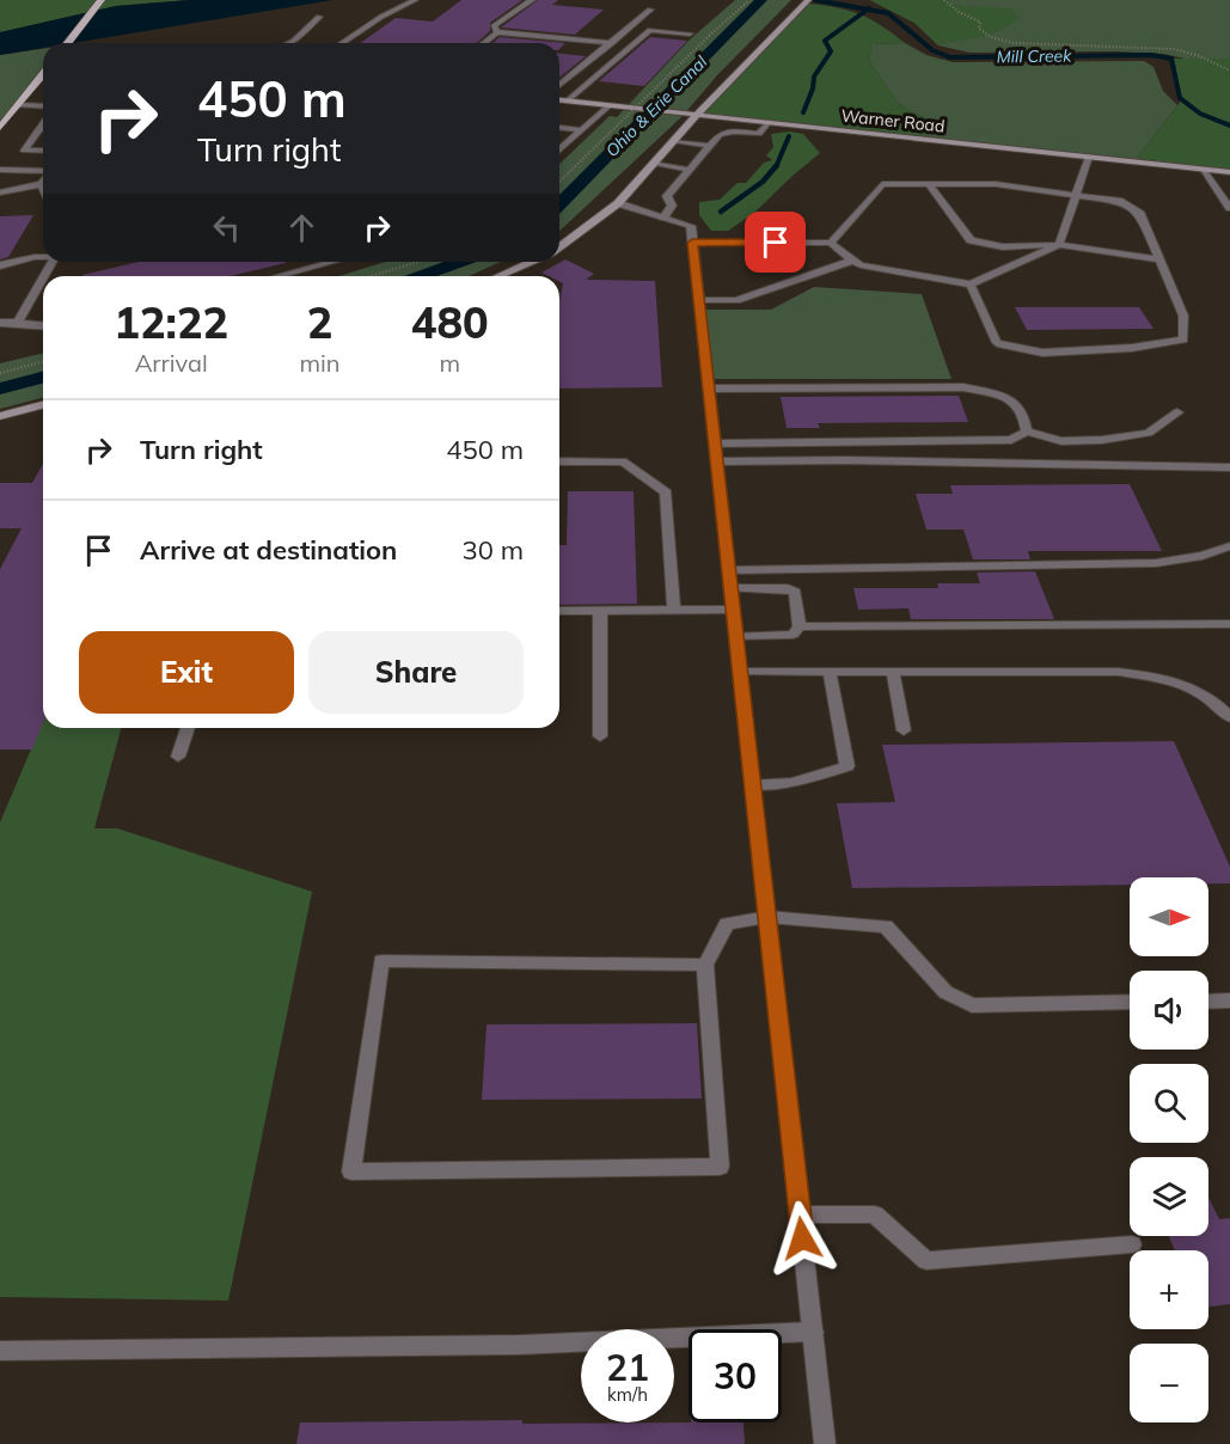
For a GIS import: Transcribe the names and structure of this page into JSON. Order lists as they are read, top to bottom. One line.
{"streets":{"street":["Warner Road"]},"water":["Mill Creek","Ohio & Erie Canal"],"north":"right","page":{"turn":["450 m","Turn right"],"eta":["12:22","Arrival","2","min","480","m"],"list":[{"name":"Turn right","value":"450 m"},{"name":"Arrive at destination","value":"30 m"}],"buttons":["Exit","Share"],"map_buttons":["+","−"],"speed":"21 km/h","limit":"30"}}
